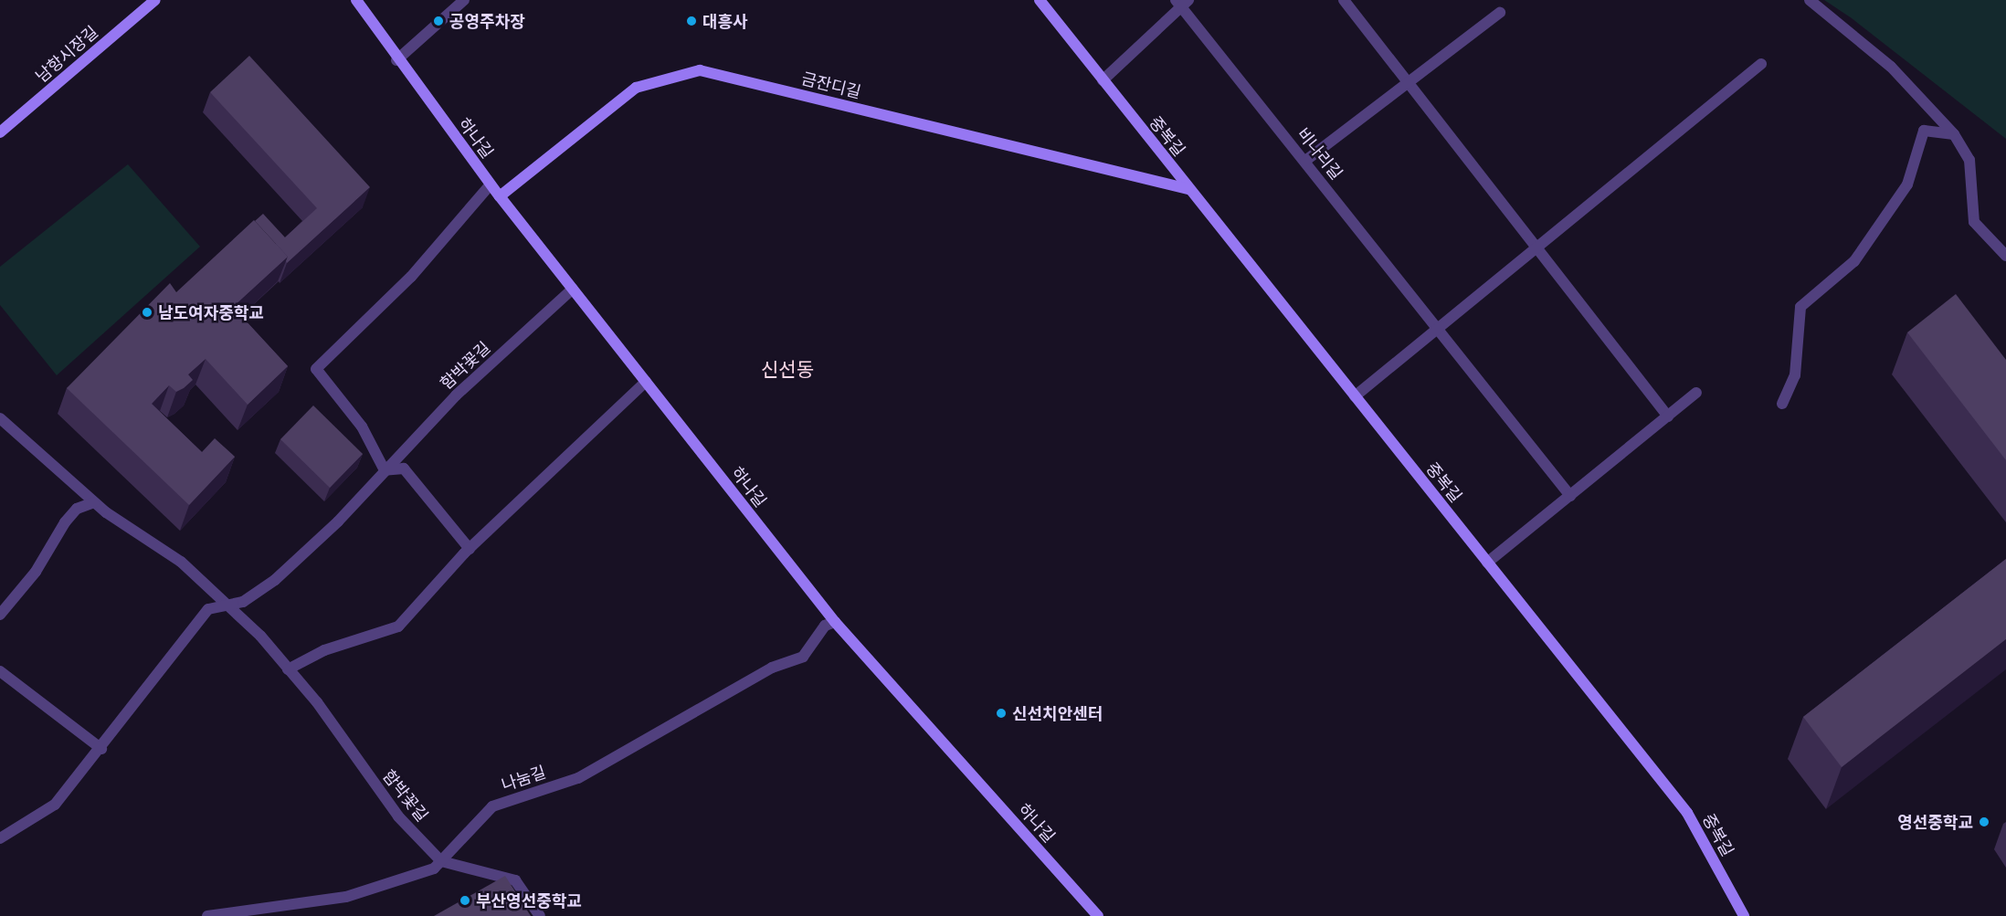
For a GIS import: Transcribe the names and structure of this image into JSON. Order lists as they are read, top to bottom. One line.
{"streets":{"street":["남항시장길","금잔디길","중복길","하나길","비나리길","함박꽃길","나눔길"]},"crossings":[["금잔디길","중복길"],["금잔디길","하나길"],["하나길","함박꽃길"],["하나길","나눔길"],["함박꽃길","나눔길"]],"districts":["신선동"],"places":["공영주차장","대흥사","남도여자중학교","신선치안센터","영선중학교","부산영선중학교"]}
